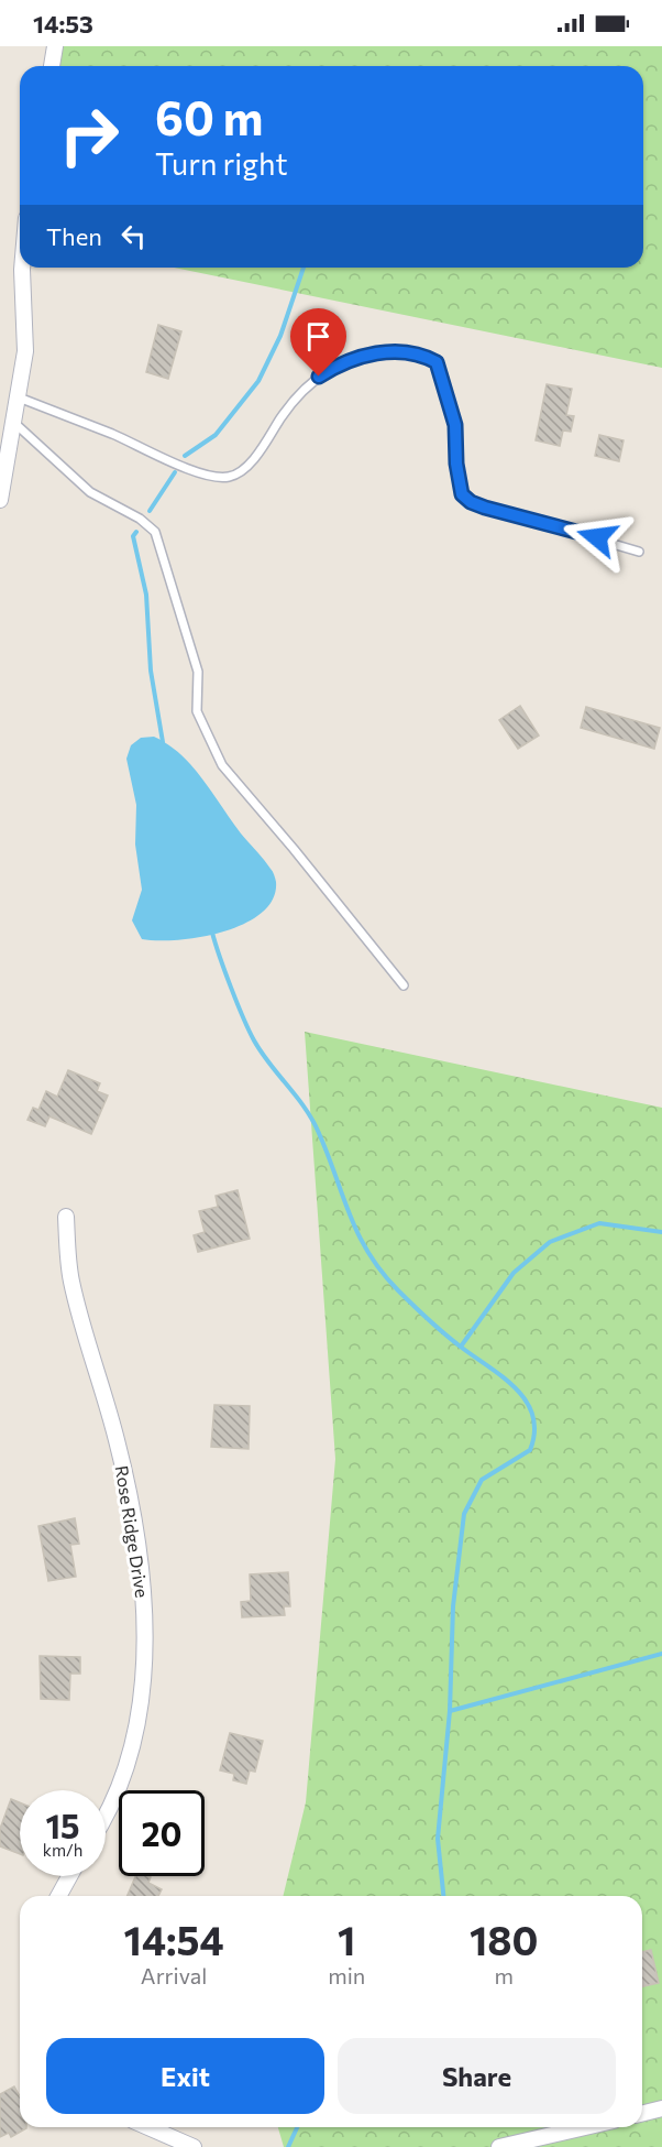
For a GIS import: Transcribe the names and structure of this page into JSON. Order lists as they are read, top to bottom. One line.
{"streets":{"street":["Rose Ridge Drive"]},"page":{"status":"14:53","turn":["60 m","Turn right"],"then":"Then","speed":"15 km/h","limit":"20","eta":["14:54","Arrival","1","min","180","m"],"buttons":["Exit","Share"]}}
